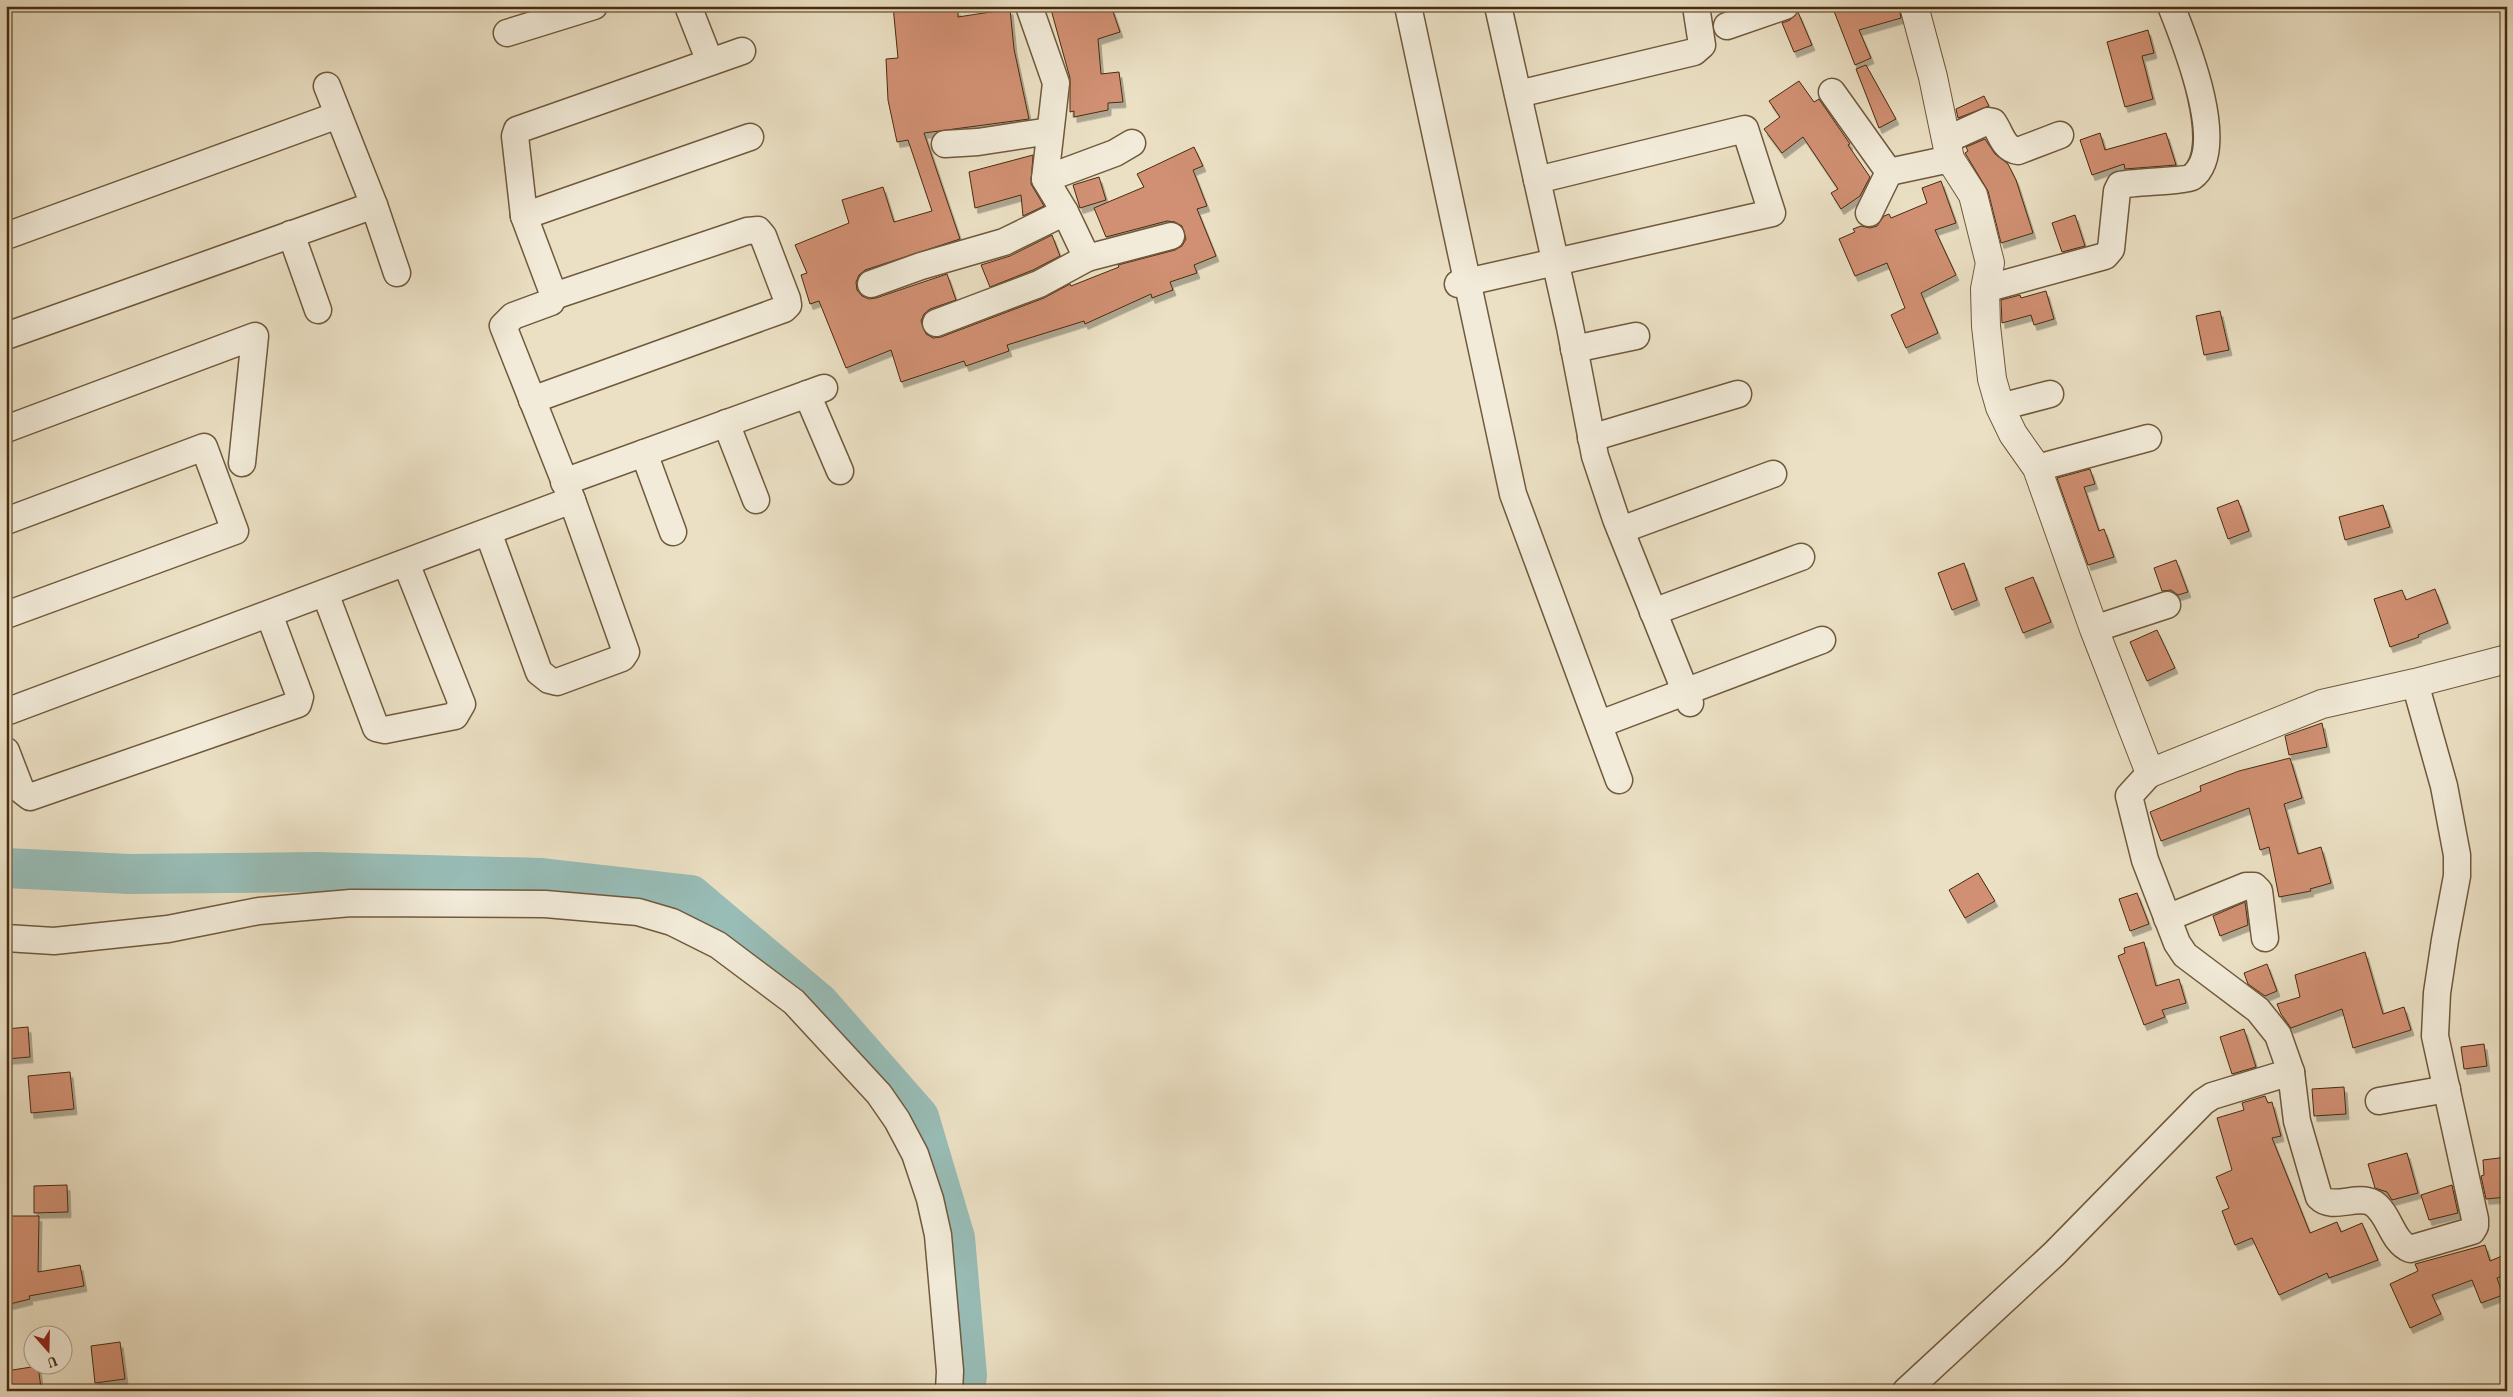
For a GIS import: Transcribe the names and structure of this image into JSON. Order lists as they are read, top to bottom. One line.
{"north":"bottom"}
